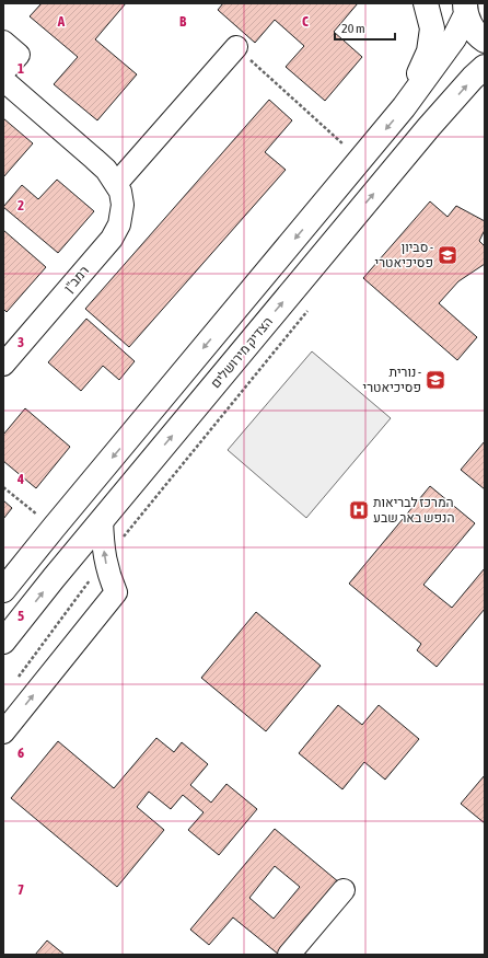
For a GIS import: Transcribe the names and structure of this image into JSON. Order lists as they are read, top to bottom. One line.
{"streets":{"main road":["הצדיק מירושלים"],"street":["רמב\"ן"]},"places":{"school or university":["סביון - פסיכיאטרי","נורית - פסיכיאטרי"],"hospital":["המרכז לבריאות הנפש באר שבע"]},"scale_bar":"20 m","grid":{"columns":["A","B","C"],"rows":["1","2","3","4","5","6","7"]}}
